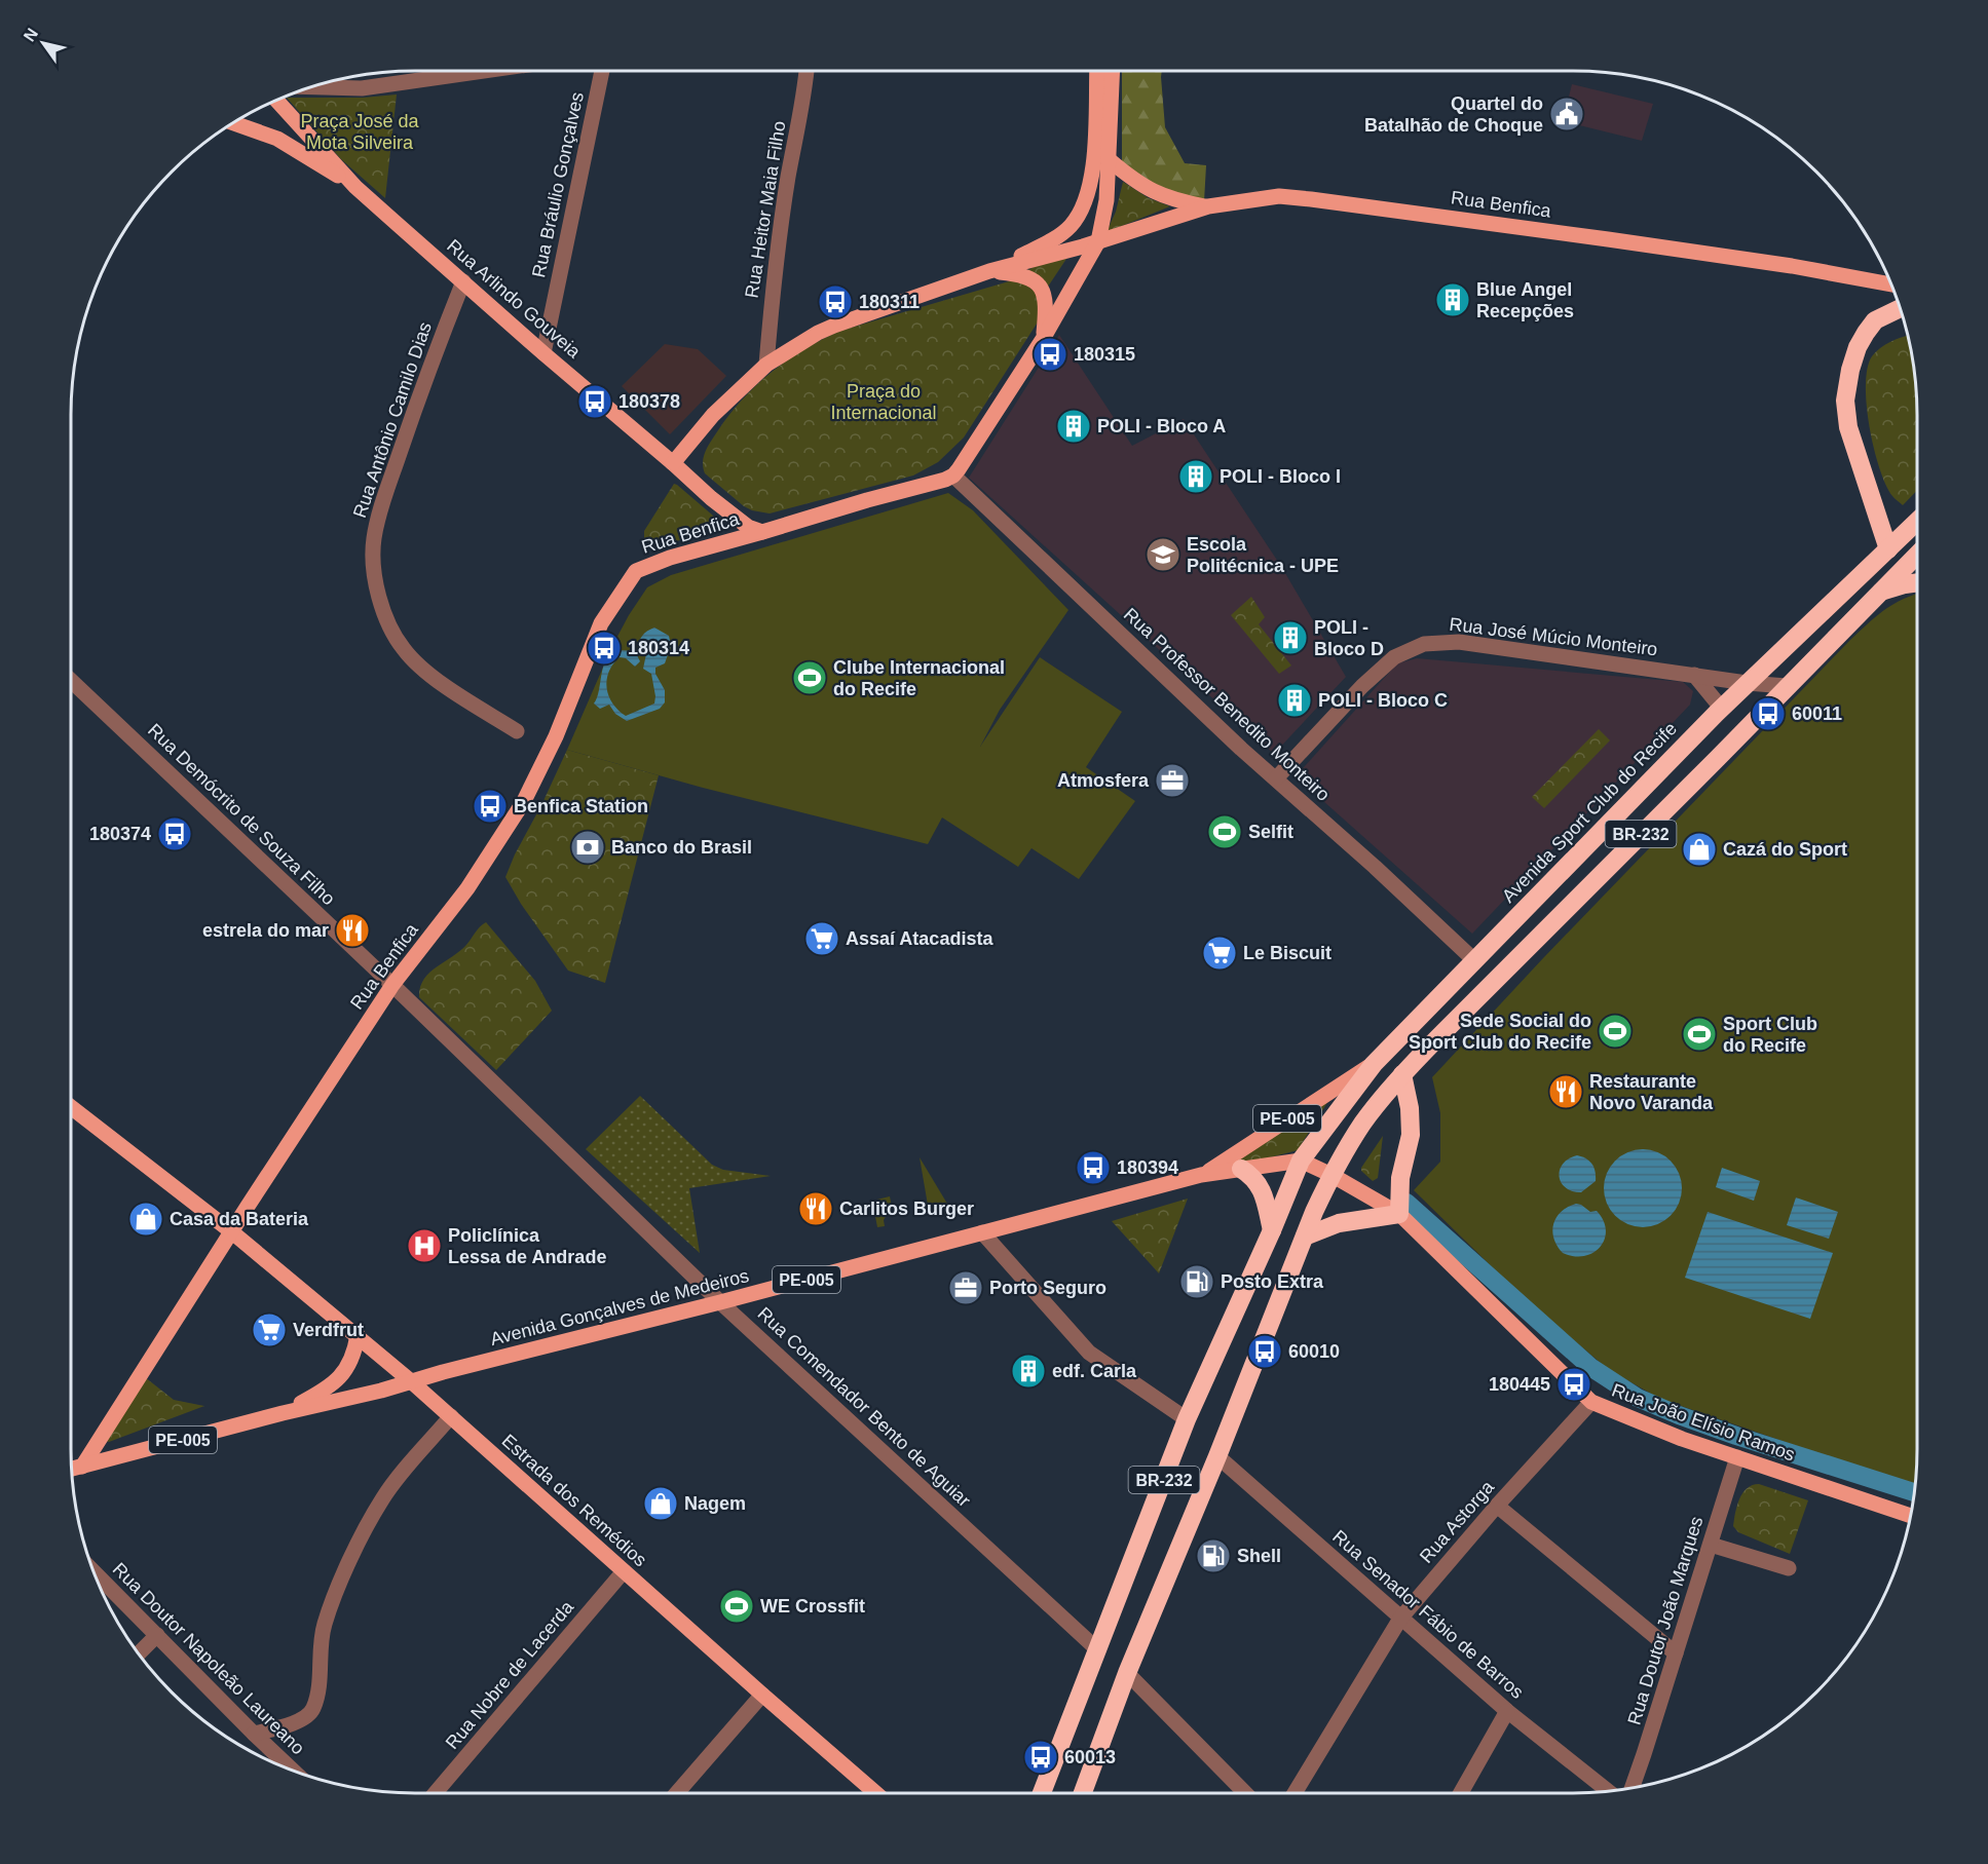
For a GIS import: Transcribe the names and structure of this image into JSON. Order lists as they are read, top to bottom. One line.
{"streets":{"highway":["Avenida Sport Club do Recife","BR-232"],"main road":["Rua Benfica","Rua Arlindo Gouveia","PE-005","Avenida Gonçalves de Medeiros","Rua João Elísio Ramos","Estrada dos Remédios"],"street":["Rua Bráulio Gonçalves","Rua Heitor Maia Filho","Rua Antônio Camilo Dias","Rua José Múcio Monteiro","Rua Professor Benedito Monteiro","Rua Demócrito de Souza Filho","Rua Comendador Bento de Aguiar","Rua Astorga","Rua Senador Fábio de Barros","Rua Doutor João Marques","Rua Doutor Napoleão Laureano","Rua Nobre de Lacerda"]},"crossings":[["Rua Bráulio Gonçalves","Rua Arlindo Gouveia"],["Rua Benfica","Rua Heitor Maia Filho"],["Rua Benfica","Rua Arlindo Gouveia"],["Rua Benfica","Rua Professor Benedito Monteiro"],["Rua Benfica","Rua Demócrito de Souza Filho"],["Rua Benfica","PE-005"],["Rua Benfica","Avenida Gonçalves de Medeiros"],["Rua Benfica","Rua Comendador Bento de Aguiar"],["Rua Benfica","Estrada dos Remédios"],["Rua Arlindo Gouveia","Rua Antônio Camilo Dias"],["Rua José Múcio Monteiro","Rua Professor Benedito Monteiro"],["Rua José Múcio Monteiro","Avenida Sport Club do Recife"],["Rua José Múcio Monteiro","BR-232"],["Rua Professor Benedito Monteiro","Avenida Sport Club do Recife"],["Avenida Sport Club do Recife","BR-232"],["Avenida Sport Club do Recife","Avenida Gonçalves de Medeiros"],["Rua Demócrito de Souza Filho","Rua Comendador Bento de Aguiar"],["BR-232","Avenida Gonçalves de Medeiros"],["BR-232","Rua Comendador Bento de Aguiar"],["BR-232","Rua João Elísio Ramos"],["BR-232","Rua Senador Fábio de Barros"],["PE-005","Avenida Gonçalves de Medeiros"],["Avenida Gonçalves de Medeiros","Rua Comendador Bento de Aguiar"],["Avenida Gonçalves de Medeiros","Estrada dos Remédios"],["Rua João Elísio Ramos","Rua Astorga"],["Rua João Elísio Ramos","Rua Doutor João Marques"],["Estrada dos Remédios","Rua Nobre de Lacerda"],["Rua Astorga","Rua Senador Fábio de Barros"]],"parks":["Praça José da Mota Silveira","Praça do Internacional"],"places":{"public building":["Quartel do Batalhão de Choque"],"building":["Blue Angel Recepções","POLI - Bloco A","POLI - Bloco I","POLI - Bloco D","POLI - Bloco C","edf. Carla"],"bus stop":["180311","180315","180378","180314","60011","Benfica Station","180374","180394","60010","180445","60013"],"school or university":["Escola Politécnica - UPE"],"sports":["Clube Internacional do Recife","Selfit","Sede Social do Sport Club do Recife","Sport Club do Recife","WE Crossfit"],"office":["Atmosfera","Porto Seguro"],"bank":["Banco do Brasil"],"shop":["Cazá do Sport","Casa da Bateria","Nagem"],"restaurant":["estrela do mar","Restaurante Novo Varanda","Carlitos Burger"],"supermarket":["Assaí Atacadista","Le Biscuit","Verdfrut"],"hospital":["Policlínica Lessa de Andrade"],"fuel station":["Posto Extra","Shell"]},"north":"top left"}
